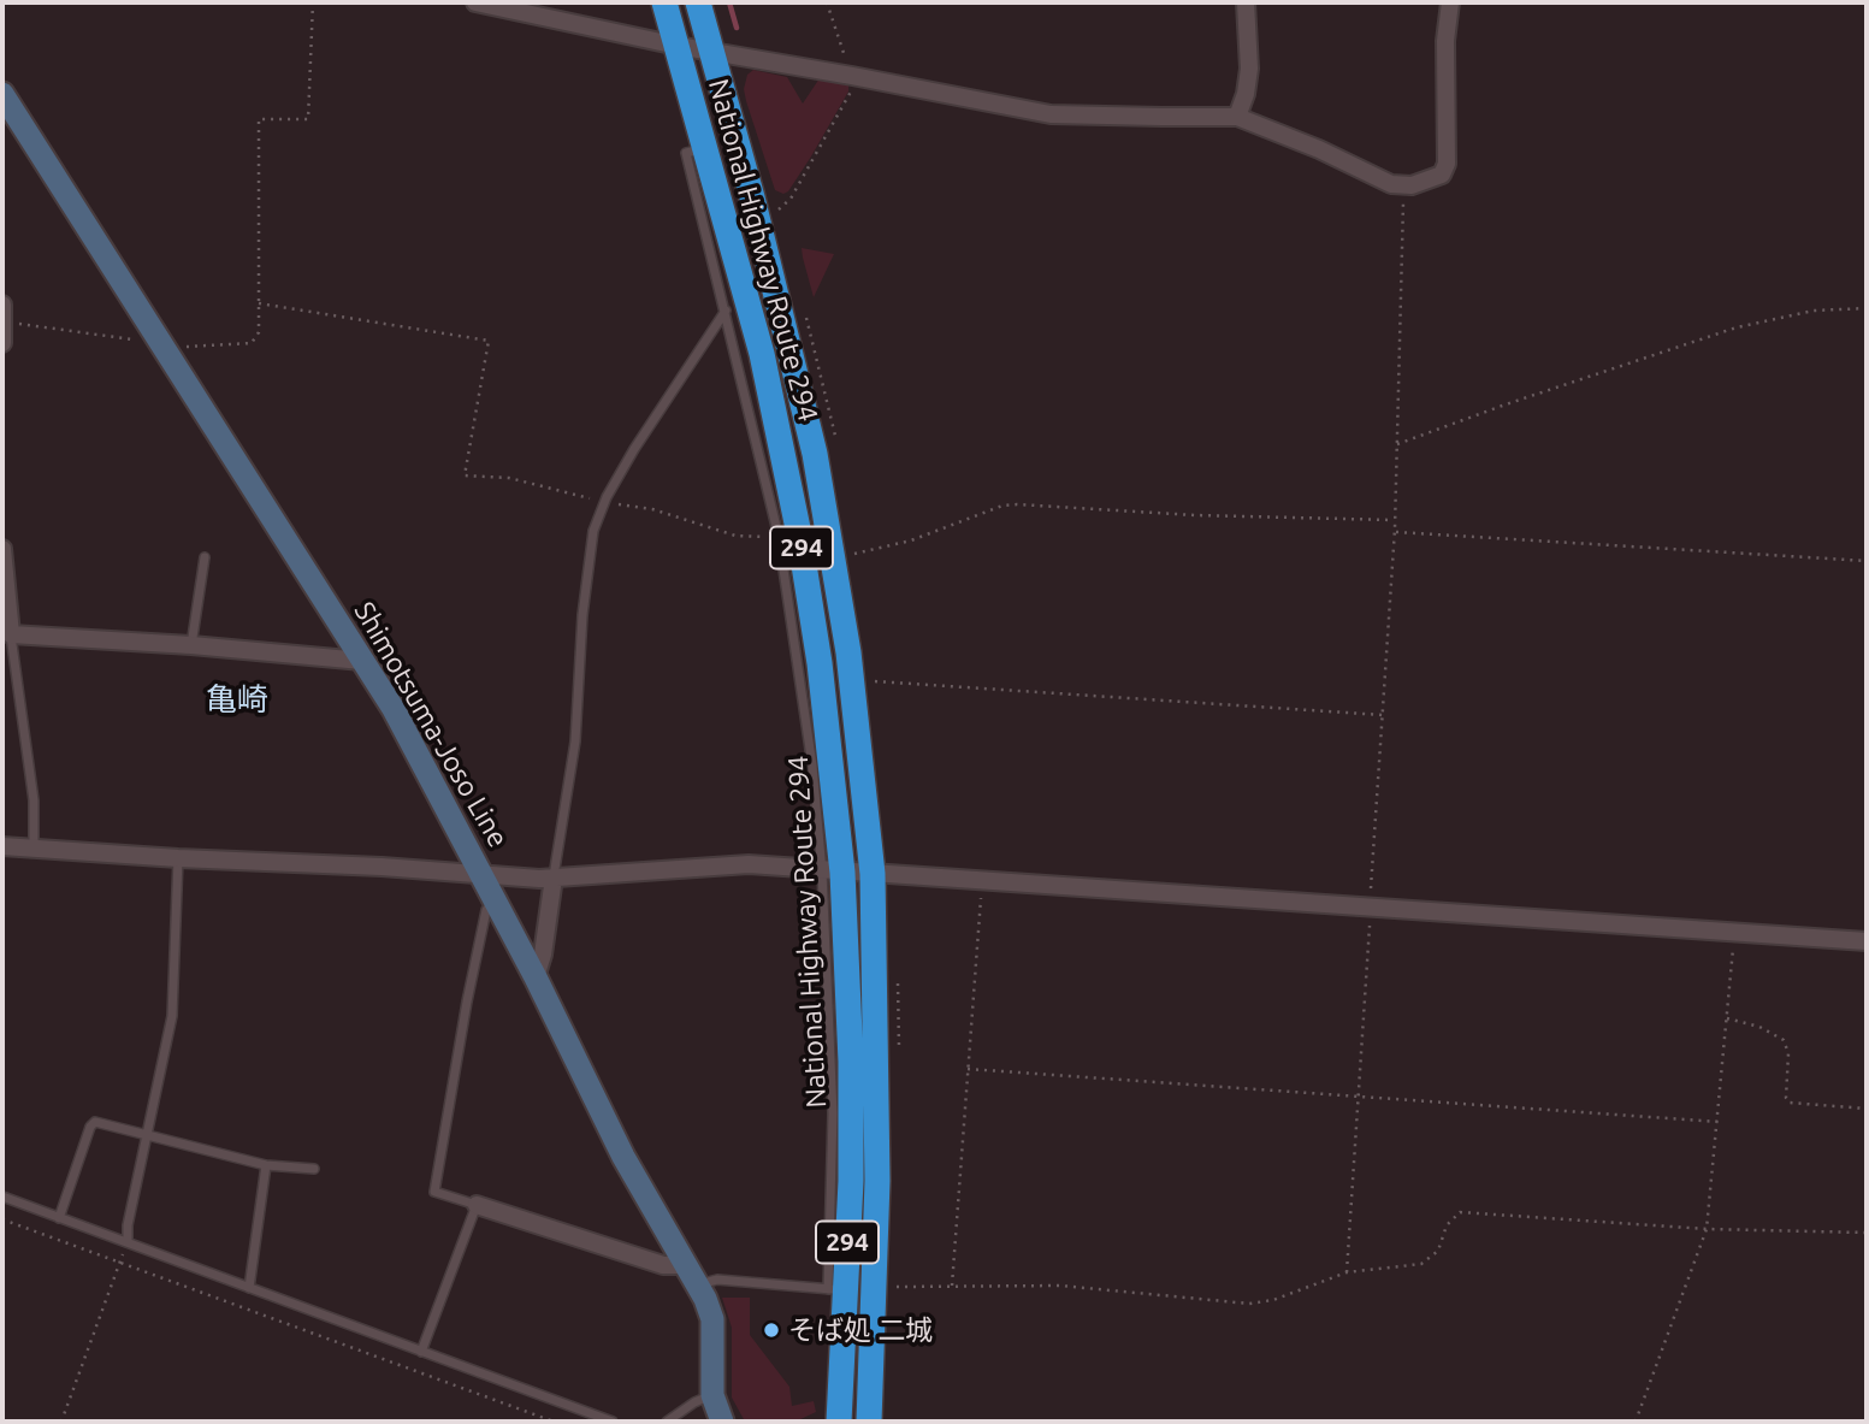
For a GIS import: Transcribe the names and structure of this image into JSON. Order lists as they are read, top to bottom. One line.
{"streets":{"highway":["National Highway Route 294","294"],"main road":["Shimotsuma-Joso Line"]},"districts":["亀崎"],"places":["そば処 二城"]}
